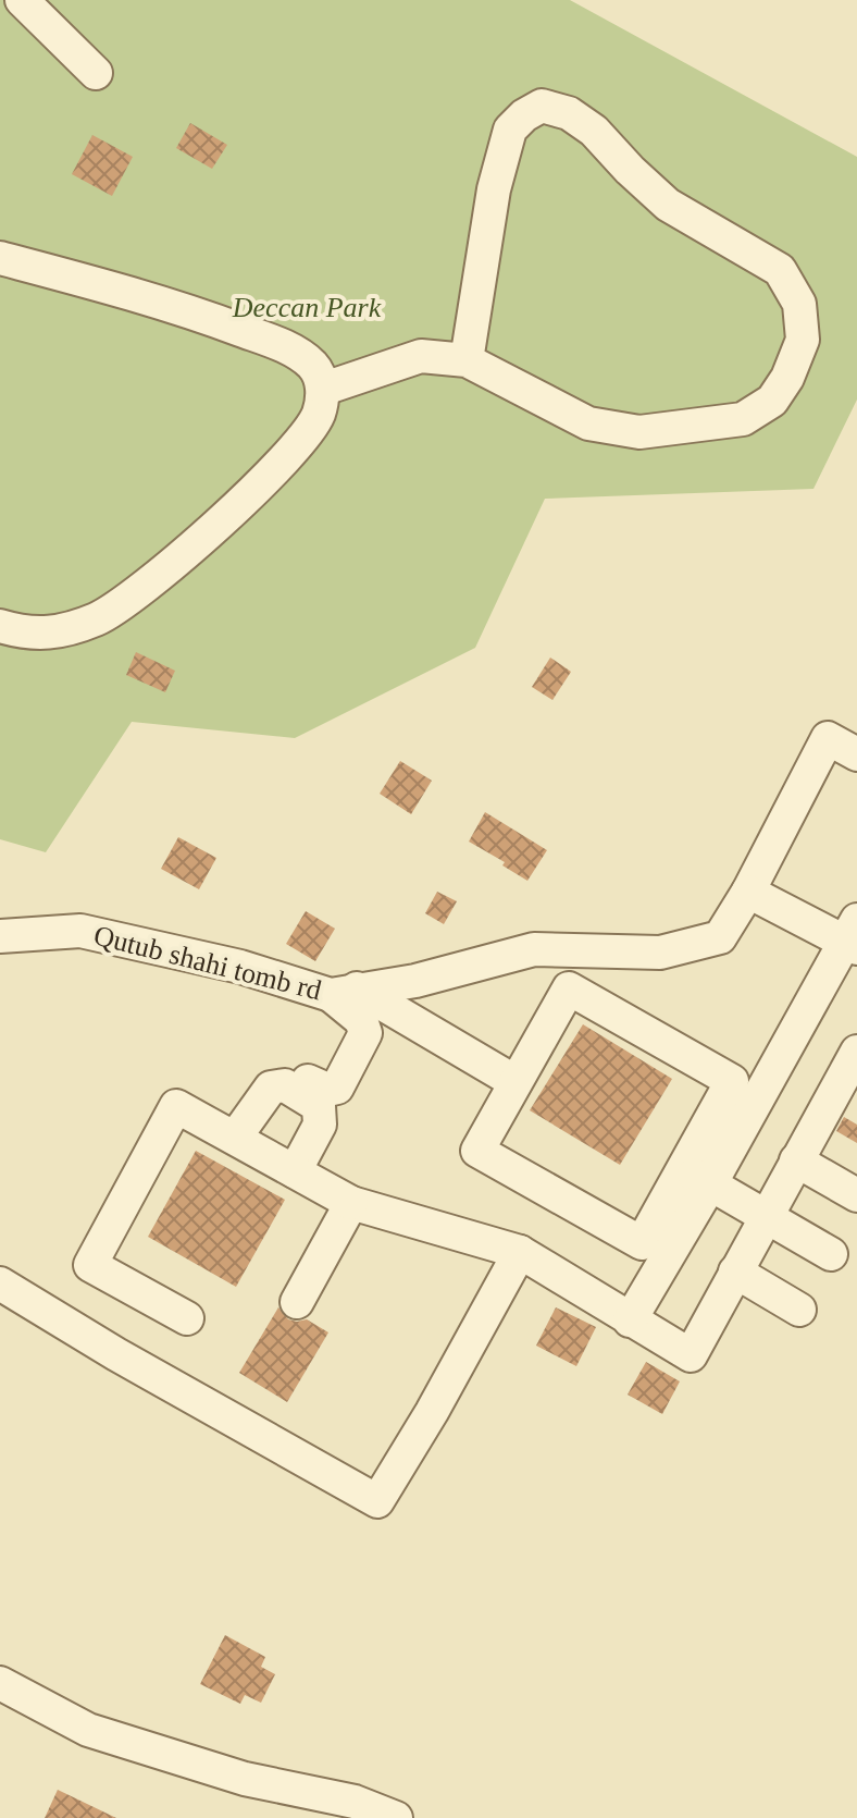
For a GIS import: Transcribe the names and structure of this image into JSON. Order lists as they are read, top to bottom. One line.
{"streets":{"street":["Qutub shahi tomb rd"]},"parks":["Deccan Park"]}
